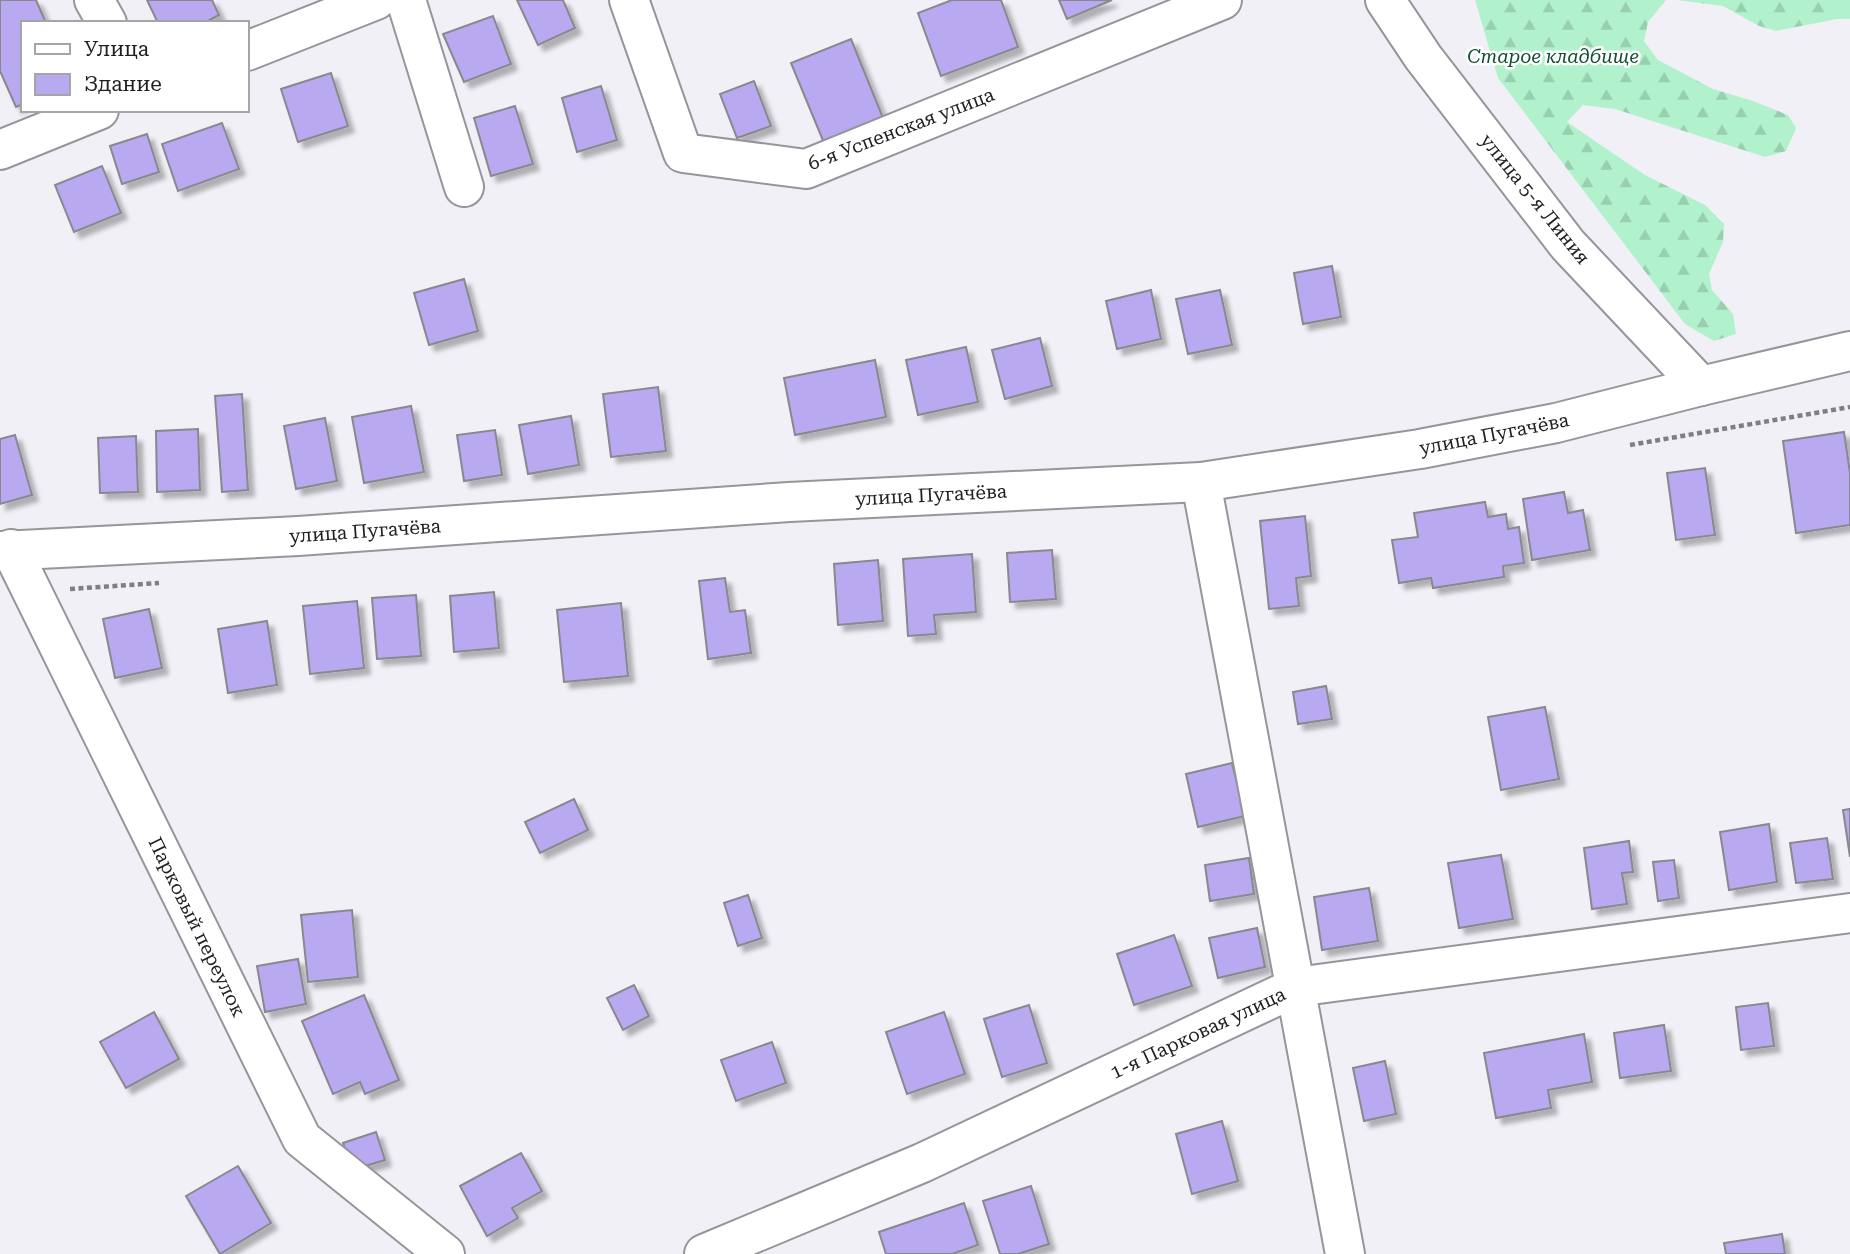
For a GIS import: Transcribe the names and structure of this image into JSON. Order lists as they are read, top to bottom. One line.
{"streets":{"street":["6-я Успенская улица","улица 5-я Линия","улица Пугачёва","Парковый переулок","1-я Парковая улица"]},"crossings":[["улица 5-я Линия","улица Пугачёва"],["улица Пугачёва","Парковый переулок"]],"parks":["Старое кладбище"],"legend":["Улица","Здание"]}
